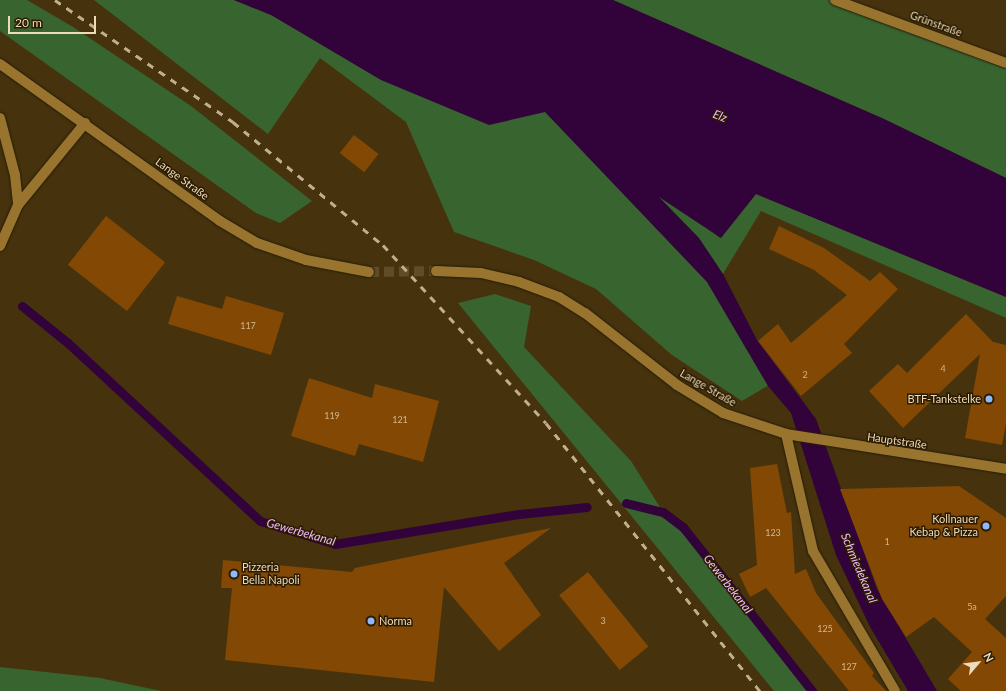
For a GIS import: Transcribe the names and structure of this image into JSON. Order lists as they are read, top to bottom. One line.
{"streets":{"street":["Grünstraße","Lange Straße","Hauptstraße"]},"crossings":[["Lange Straße","Hauptstraße"]],"water":["Elz","Gewerbekanal","Schmiedekanal"],"places":["BTF-Tankstelke","Kollnauer Kebap & Pizza","Pizzeria Bella Napoli","Norma"],"house_numbers":["117","4","2","119","121","123","1","5a","3","125","127"],"scale_bar":"20 m","north":"top right"}
